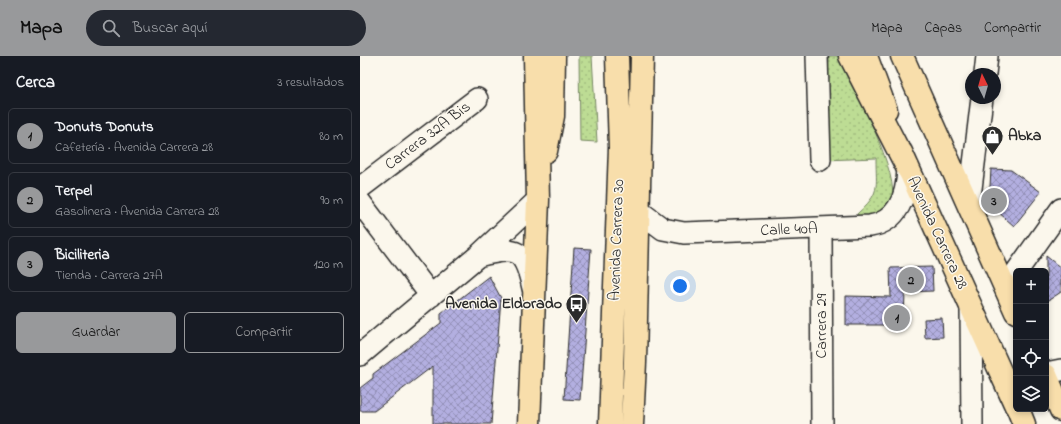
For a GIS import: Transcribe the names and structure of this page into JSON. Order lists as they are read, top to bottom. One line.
{"streets":{"main road":["Avenida Carrera 28","Avenida Carrera 30"],"street":["Carrera 32A Bis","Calle 40A","Carrera 29"]},"crossings":[["Calle 40A","Avenida Carrera 28"],["Calle 40A","Avenida Carrera 30"],["Calle 40A","Carrera 29"]],"places":{"shop":["Abka"],"bus stop":["Avenida Eldorado"]},"north":"top","page":{"header":"Mapa","search":"Buscar aquí","nav":["Mapa","Capas","Compartir"],"heading":["Cerca","3 resultados"],"list":[{"mark":"1","name":"Donuts Donuts","note":"Cafetería · Avenida Carrera 28","value":"80 m"},{"mark":"2","name":"Terpel","note":"Gasolinera · Avenida Carrera 28","value":"90 m"},{"mark":"3","name":"Biciliteria","note":"Tienda · Carrera 27A","value":"120 m"}],"pins":["3","2","1"],"map_buttons":["+","−"],"buttons":["Guardar","Compartir"]}}
